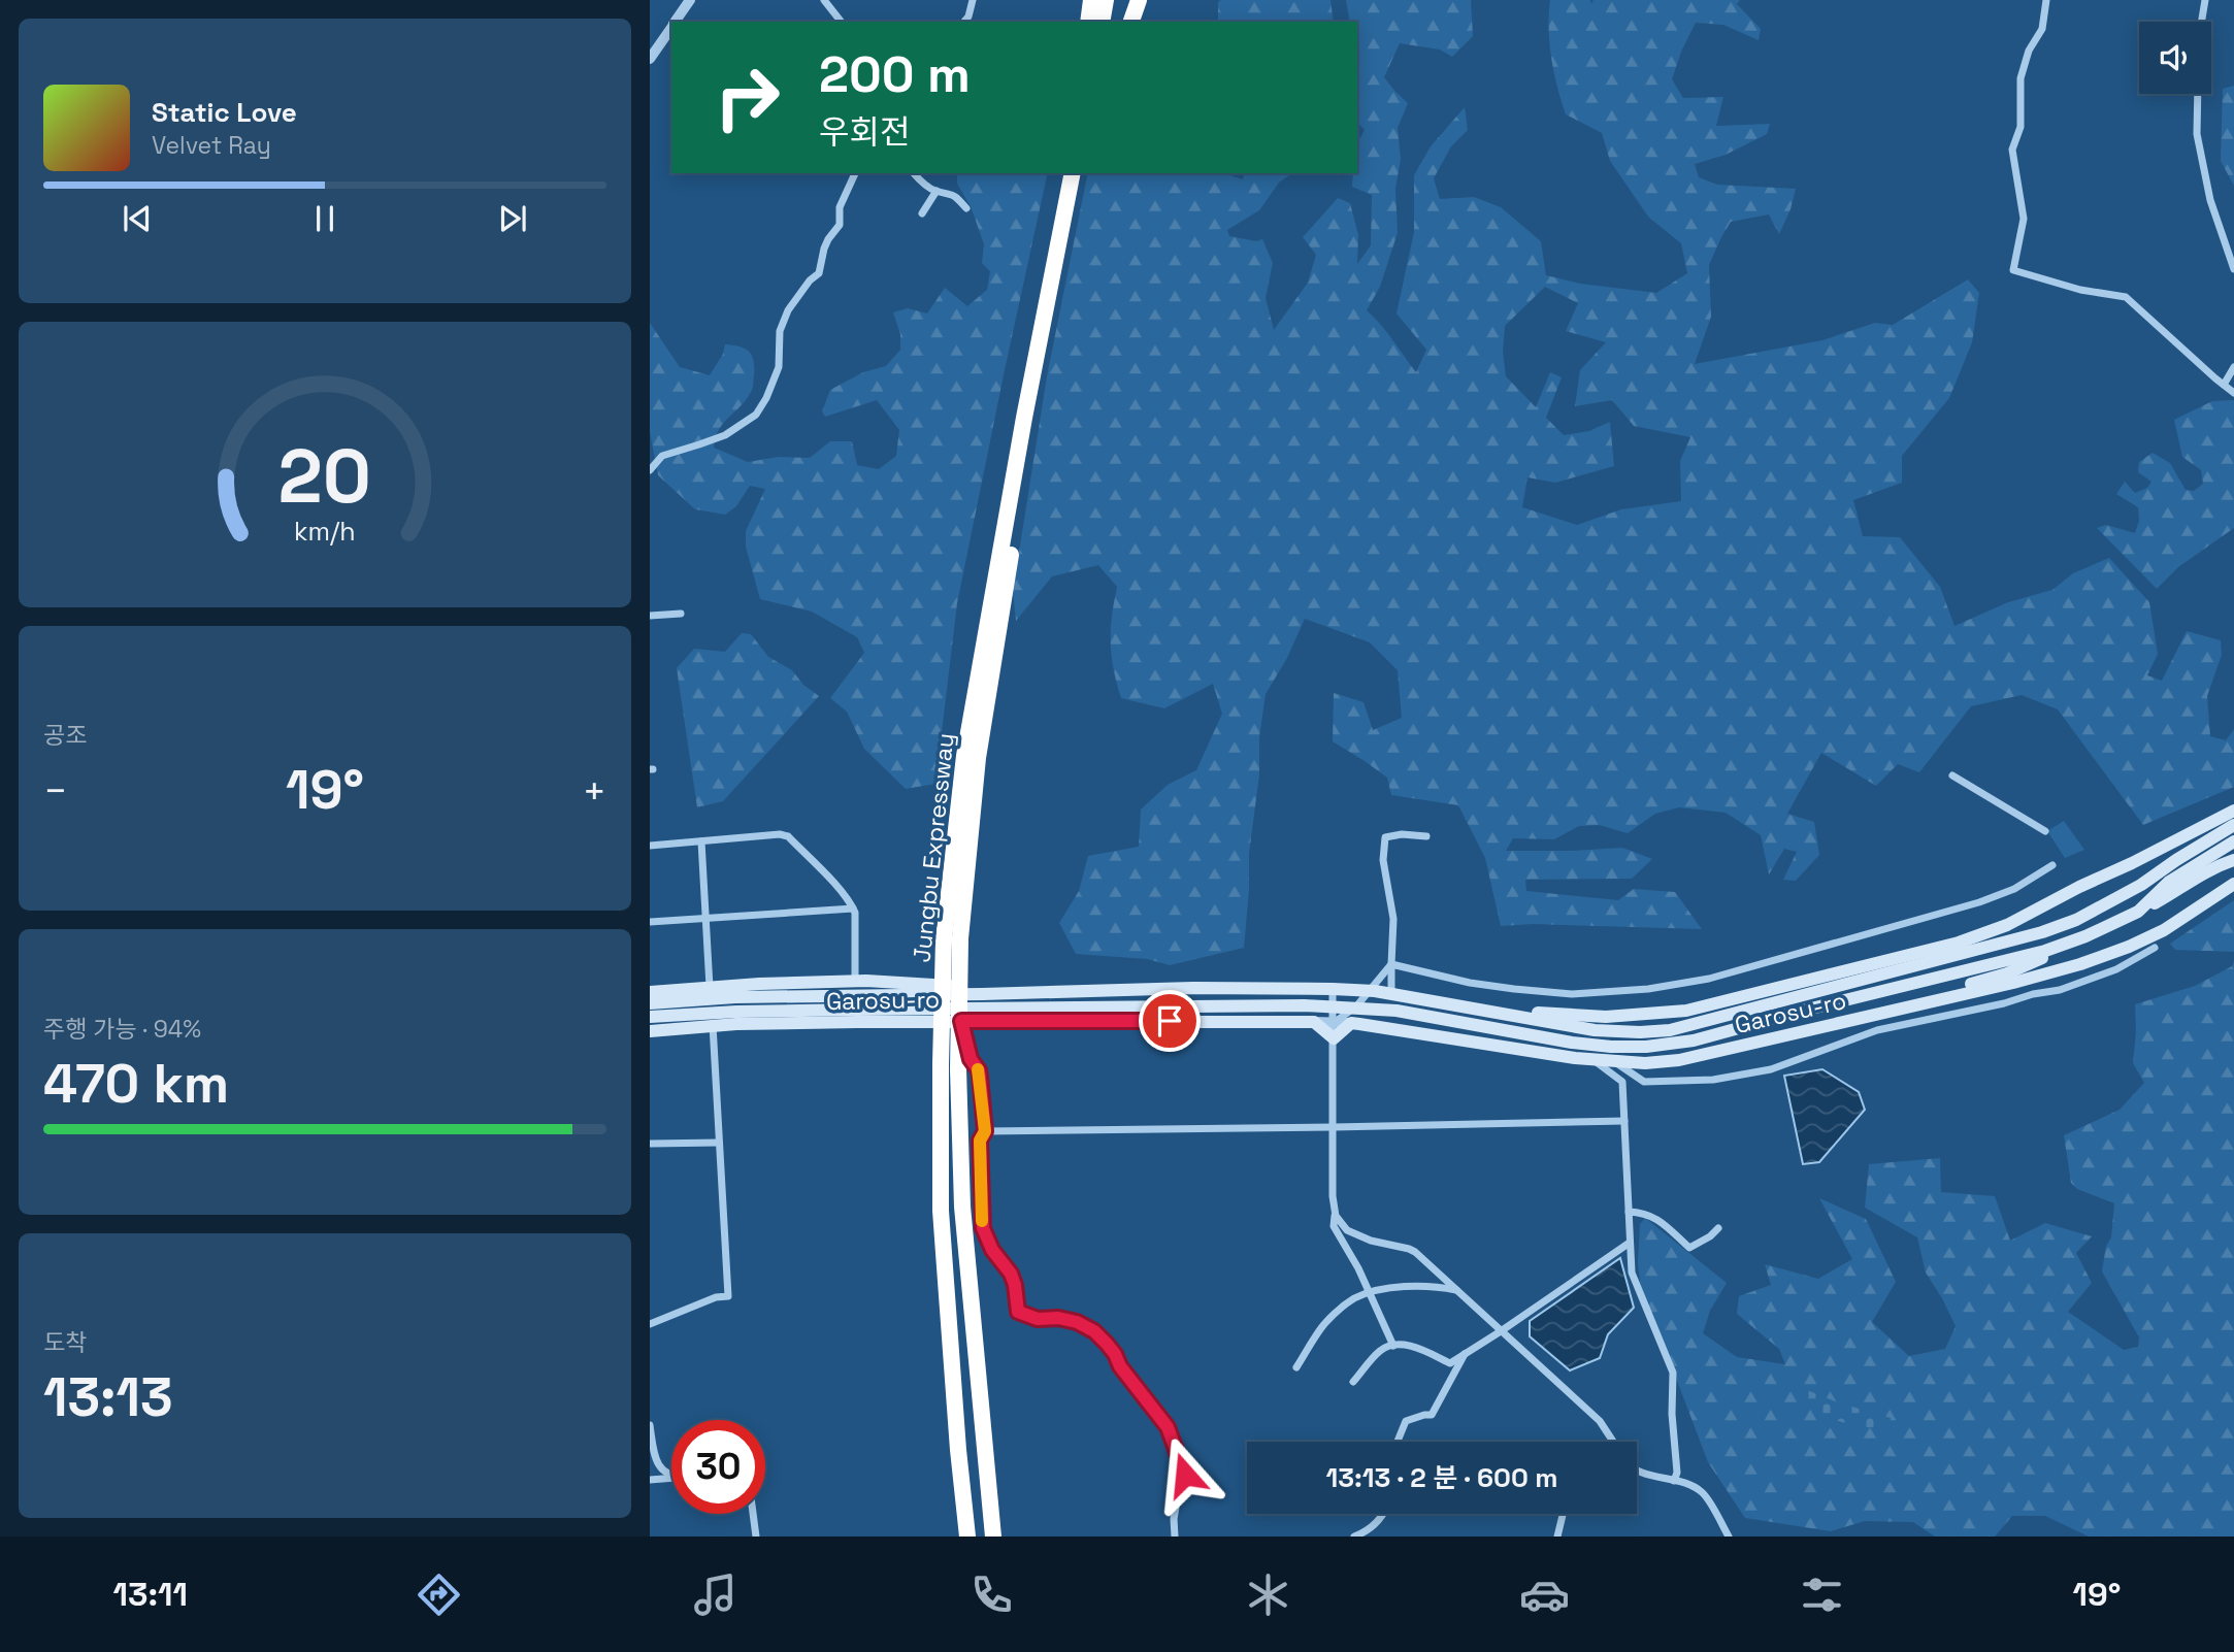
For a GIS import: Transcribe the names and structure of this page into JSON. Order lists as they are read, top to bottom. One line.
{"streets":{"highway":["Jungbu Expressway"],"main road":["Garosu-ro"]},"page":{"turn":["200 m","우회전"],"song":["Static Love","Velvet Ray"],"tile":["공조",["주행 가능 · 94%","470 km"],["도착","13:13"]],"heat":["−","19°","+"],"limit":"30","trip":"13:13 · 2 분 · 600 m","tabs":["13:11","19°"],"gauge":["20","km/h"]}}
